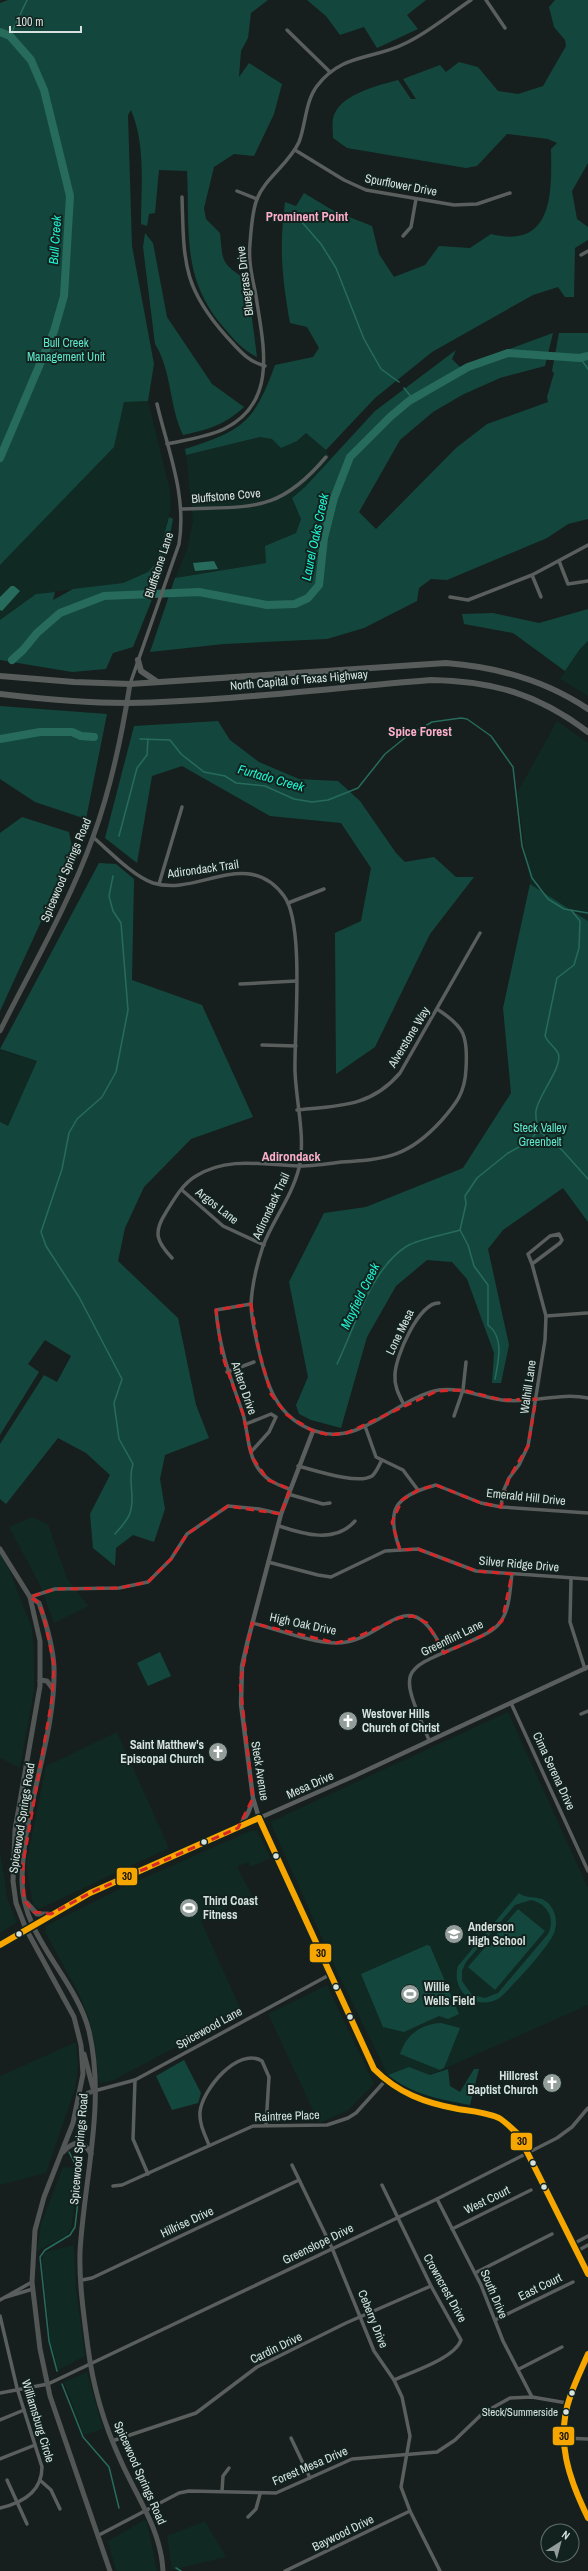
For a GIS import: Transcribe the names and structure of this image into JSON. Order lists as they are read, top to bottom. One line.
{"streets":{"highway":["North Capital of Texas Highway"],"main road":["Spicewood Springs Road"],"street":["Spurflower Drive","Bluegrass Drive","Bluffstone Cove","Bluffstone Lane","Adirondack Trail","Alverstone Way","Argos Lane","Lone Mesa","Walhill Lane","Antero Drive","Emerald Hill Drive","Silver Ridge Drive","High Oak Drive","Greenflint Lane","Steck Avenue","Cima Serena Drive","Mesa Drive","Spicewood Lane","Raintree Place","West Court","Hillrise Drive","Greenslope Drive","East Court","Crowncrest Drive","South Drive","Ceberry Drive","Cardin Drive","Williamsburg Circle","Forest Mesa Drive","Baywood Drive"]},"crossings":[["Spurflower Drive","Bluegrass Drive"],["Bluegrass Drive","Bluffstone Lane"],["Bluffstone Cove","Bluffstone Lane"],["Bluffstone Lane","North Capital of Texas Highway"],["Bluffstone Lane","Spicewood Springs Road"],["North Capital of Texas Highway","Spicewood Springs Road"],["Adirondack Trail","Spicewood Springs Road"],["Adirondack Trail","Alverstone Way"],["Adirondack Trail","Argos Lane"],["Adirondack Trail","Lone Mesa"],["Adirondack Trail","Walhill Lane"],["Adirondack Trail","Antero Drive"],["Adirondack Trail","Steck Avenue"],["Spicewood Springs Road","Mesa Drive"],["Spicewood Springs Road","Spicewood Lane"],["Spicewood Springs Road","Hillrise Drive"],["Spicewood Springs Road","Greenslope Drive"],["Spicewood Springs Road","Cardin Drive"],["Spicewood Springs Road","Forest Mesa Drive"],["Walhill Lane","Emerald Hill Drive"],["Antero Drive","Steck Avenue"],["Emerald Hill Drive","Silver Ridge Drive"],["Silver Ridge Drive","Greenflint Lane"],["Silver Ridge Drive","Steck Avenue"],["High Oak Drive","Greenflint Lane"],["High Oak Drive","Steck Avenue"],["Greenflint Lane","Mesa Drive"],["Steck Avenue","Mesa Drive"],["Steck Avenue","Spicewood Lane"],["Steck Avenue","Raintree Place"],["Steck Avenue","Greenslope Drive"],["Cima Serena Drive","Mesa Drive"],["West Court","South Drive"],["Hillrise Drive","Ceberry Drive"],["Greenslope Drive","Crowncrest Drive"],["Greenslope Drive","South Drive"],["Greenslope Drive","Ceberry Drive"],["Greenslope Drive","Williamsburg Circle"],["East Court","South Drive"],["Crowncrest Drive","Ceberry Drive"],["Crowncrest Drive","Cardin Drive"],["South Drive","Forest Mesa Drive"],["Ceberry Drive","Cardin Drive"],["Ceberry Drive","Forest Mesa Drive"],["Ceberry Drive","Baywood Drive"]],"districts":["Prominent Point","Spice Forest","Adirondack"],"water":["Bull Creek","Laurel Oaks Creek","Furtado Creek","Mayfield Creek"],"parks":["Bull Creek Management Unit","Steck Valley Greenbelt"],"places":{"church":["Westover Hills Church of Christ","Saint Matthew's Episcopal Church","Hillcrest Baptist Church"],"sports":["Third Coast Fitness","Willie Wells Field"],"school or university":["Anderson High School"],"other":["Steck/Summerside"]},"lines":["transit line 30"],"scale_bar":"100 m","north":"top right"}
